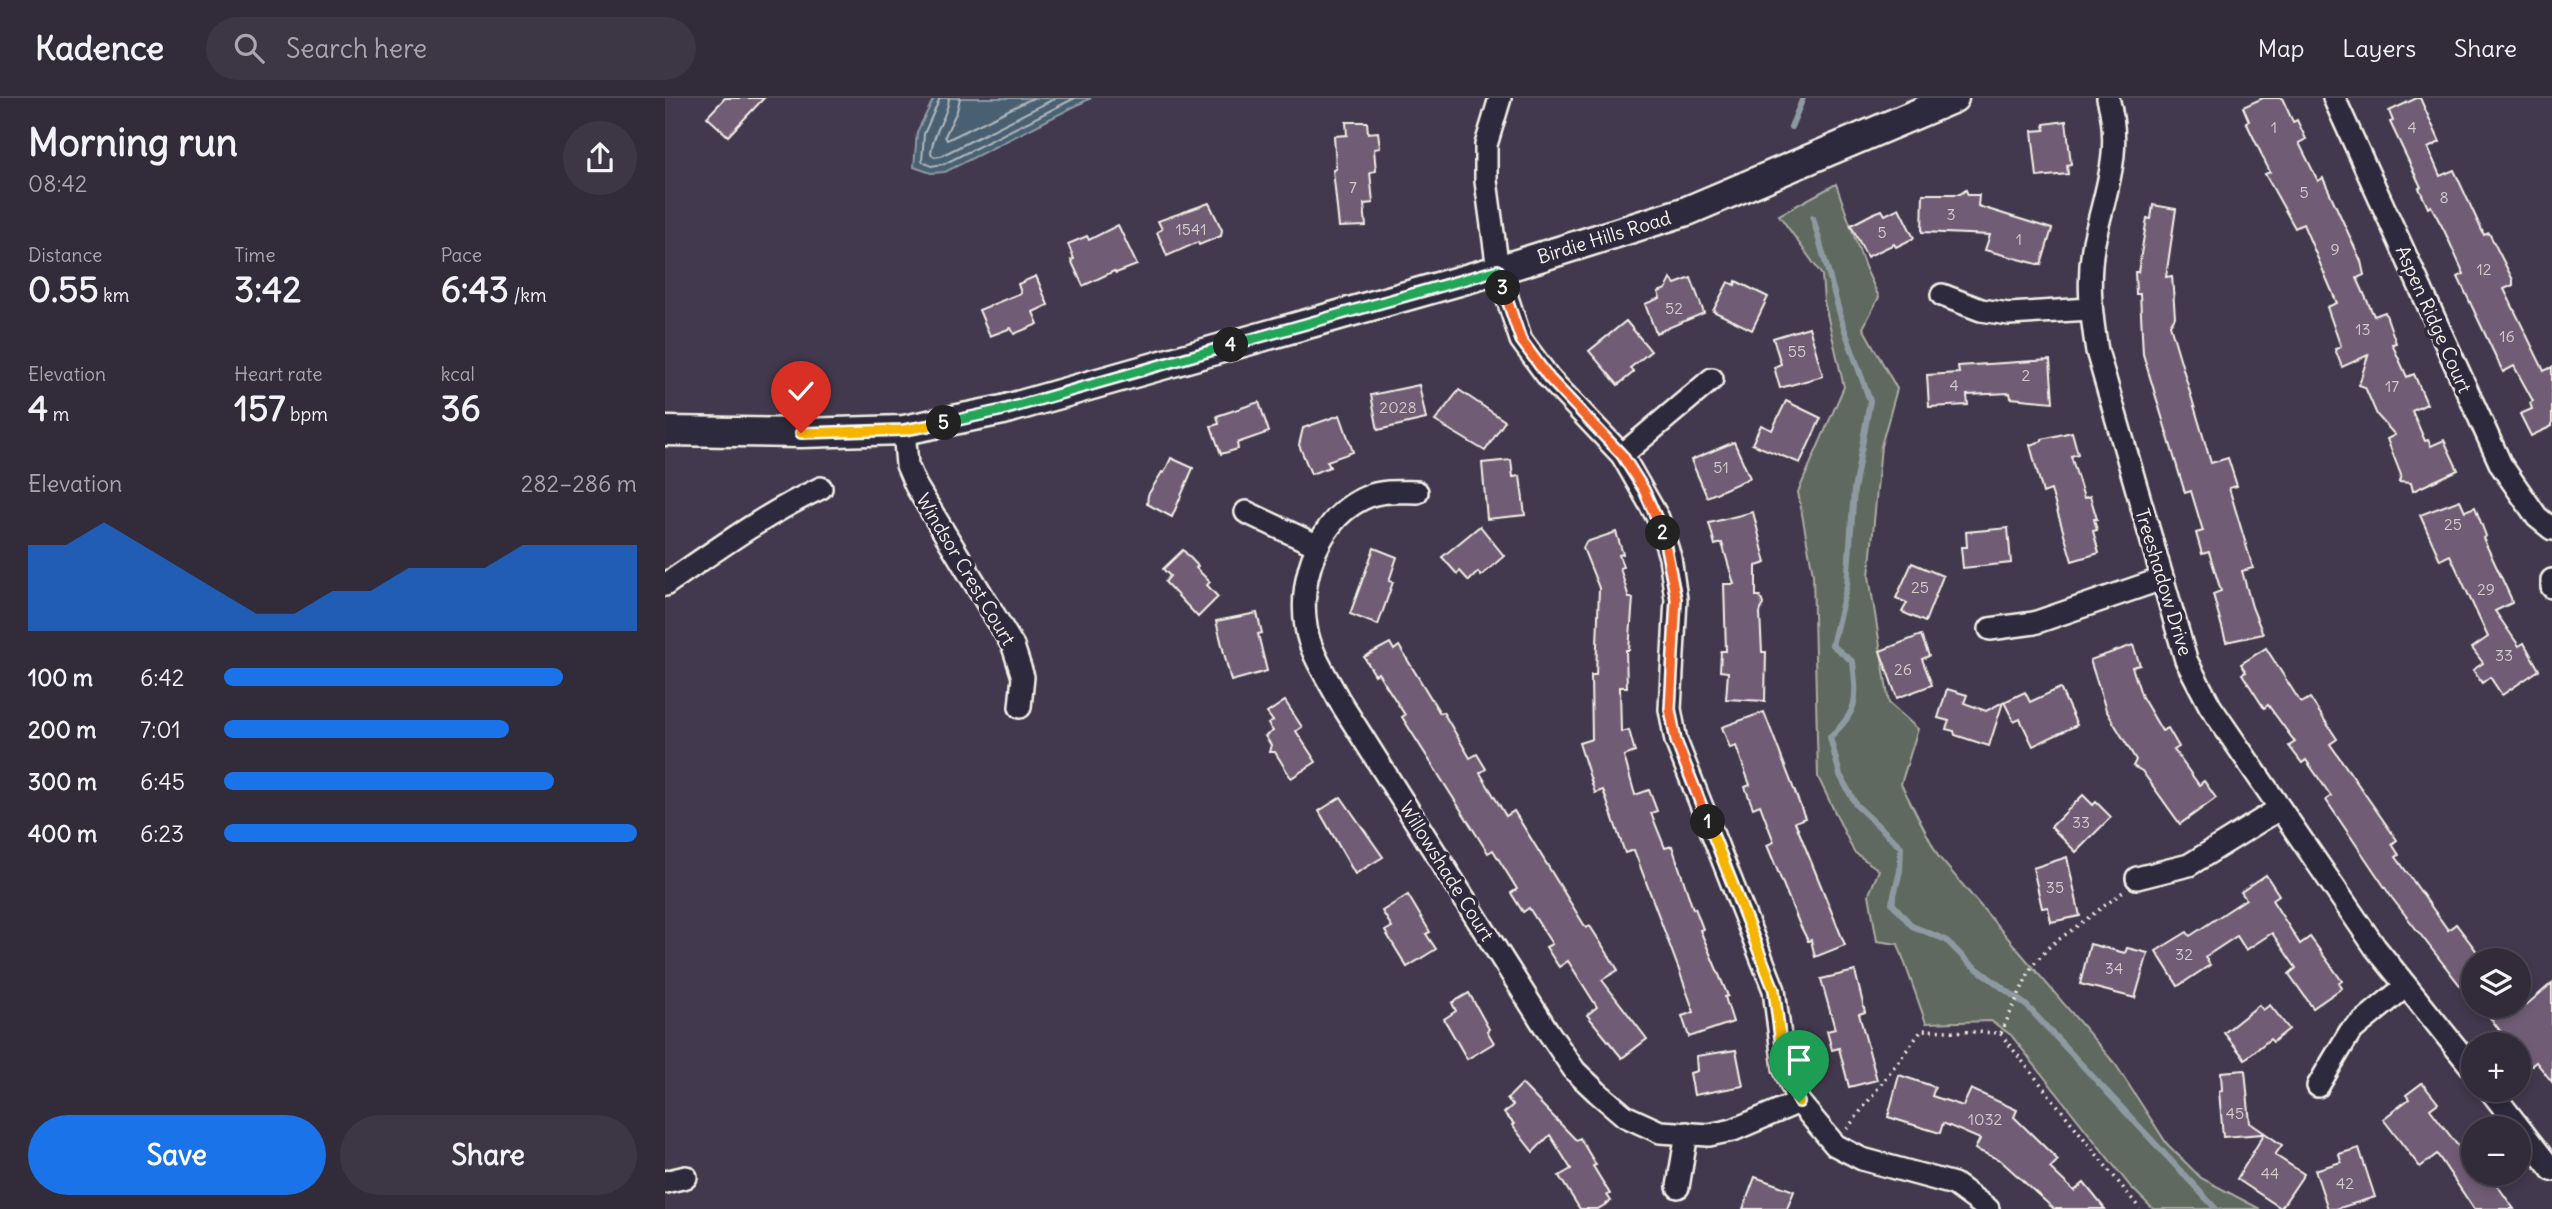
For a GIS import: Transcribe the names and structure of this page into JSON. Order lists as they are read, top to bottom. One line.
{"streets":{"main road":["Birdie Hills Road"],"street":["Aspen Ridge Court","Windsor Crest Court","Treeshadow Drive","Willowshade Court"]},"crossings":[["Birdie Hills Road","Windsor Crest Court"]],"house_numbers":["1","4","7","5","8","3","1541","5","1","9","12","52","13","16","55","2","4","17","2028","51","25","25","29","33","26","33","35","32","34","45","1032","44","42"],"page":{"header":"Kadence","search":"Search here","nav":["Map","Layers","Share"],"heading":["Morning run","08:42"],"stats":[["Distance","0.55 km"],["Time","3:42"],["Pace","6:43 /km"],["Elevation","4 m"],["Heart rate","157 bpm"],["kcal","36"]],"pins":["3","4","5","2","1"],"chart":["Elevation","282–286 m"],"list":[{"name":"100 m","note":"6:42"},{"name":"200 m","note":"7:01"},{"name":"300 m","note":"6:45"},{"name":"400 m","note":"6:23"}],"map_buttons":["+","−"],"buttons":["Save","Share"]}}
